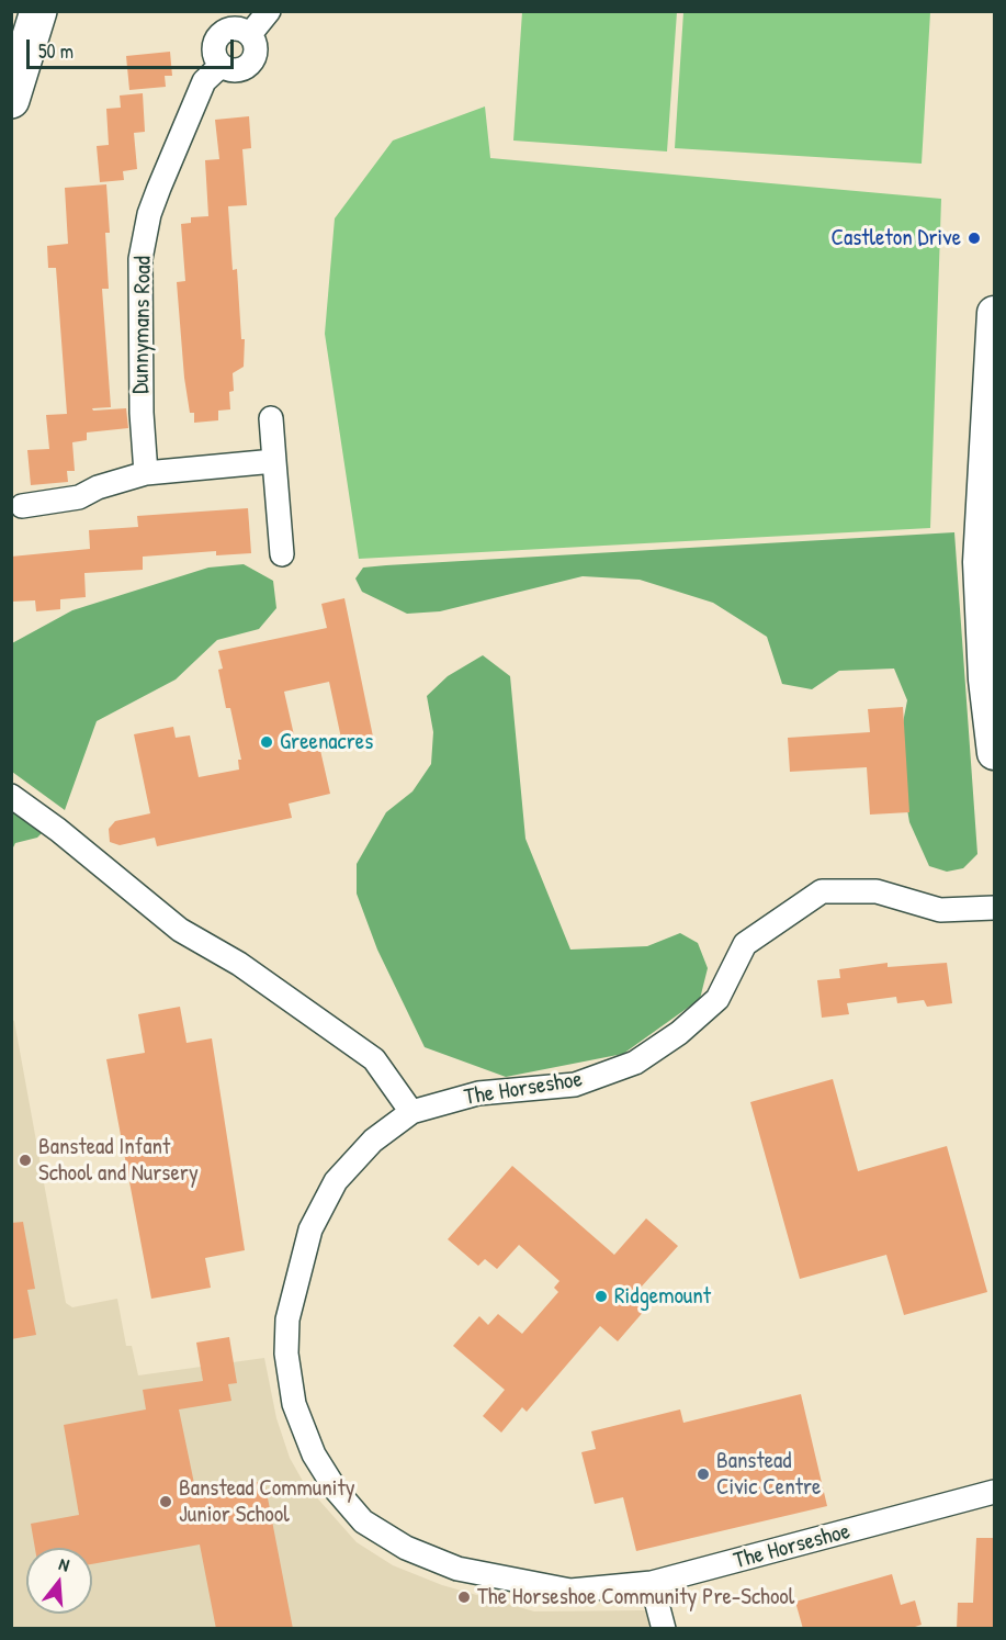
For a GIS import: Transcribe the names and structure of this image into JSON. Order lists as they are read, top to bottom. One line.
{"streets":{"street":["Dunnymans Road","The Horseshoe"]},"places":["Castleton Drive","Greenacres","Banstead Infant School and Nursery","Ridgemount","Banstead Civic Centre","Banstead Community Junior School","The Horseshoe Community Pre-School"],"scale_bar":"50 m","north":"top"}
